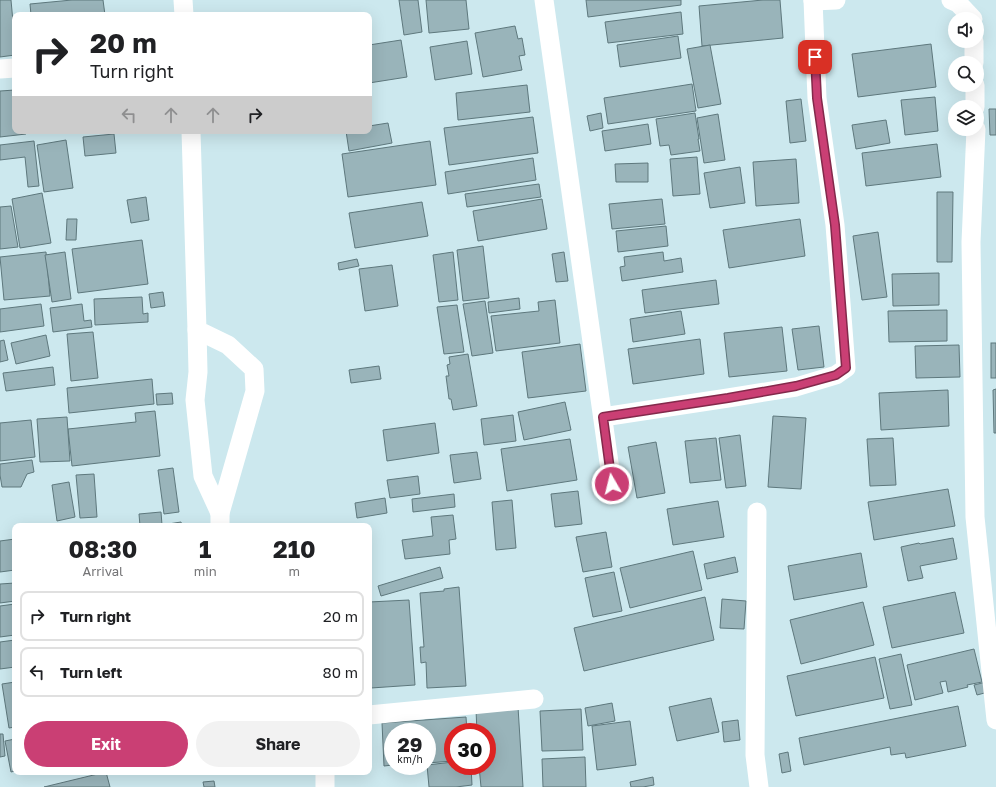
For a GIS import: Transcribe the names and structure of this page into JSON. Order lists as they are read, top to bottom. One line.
{"page":{"turn":["20 m","Turn right"],"eta":["08:30","Arrival","1","min","210","m"],"list":[{"name":"Turn right","value":"20 m"},{"name":"Turn left","value":"80 m"}],"buttons":["Exit","Share"],"speed":"29 km/h","limit":"30"}}
